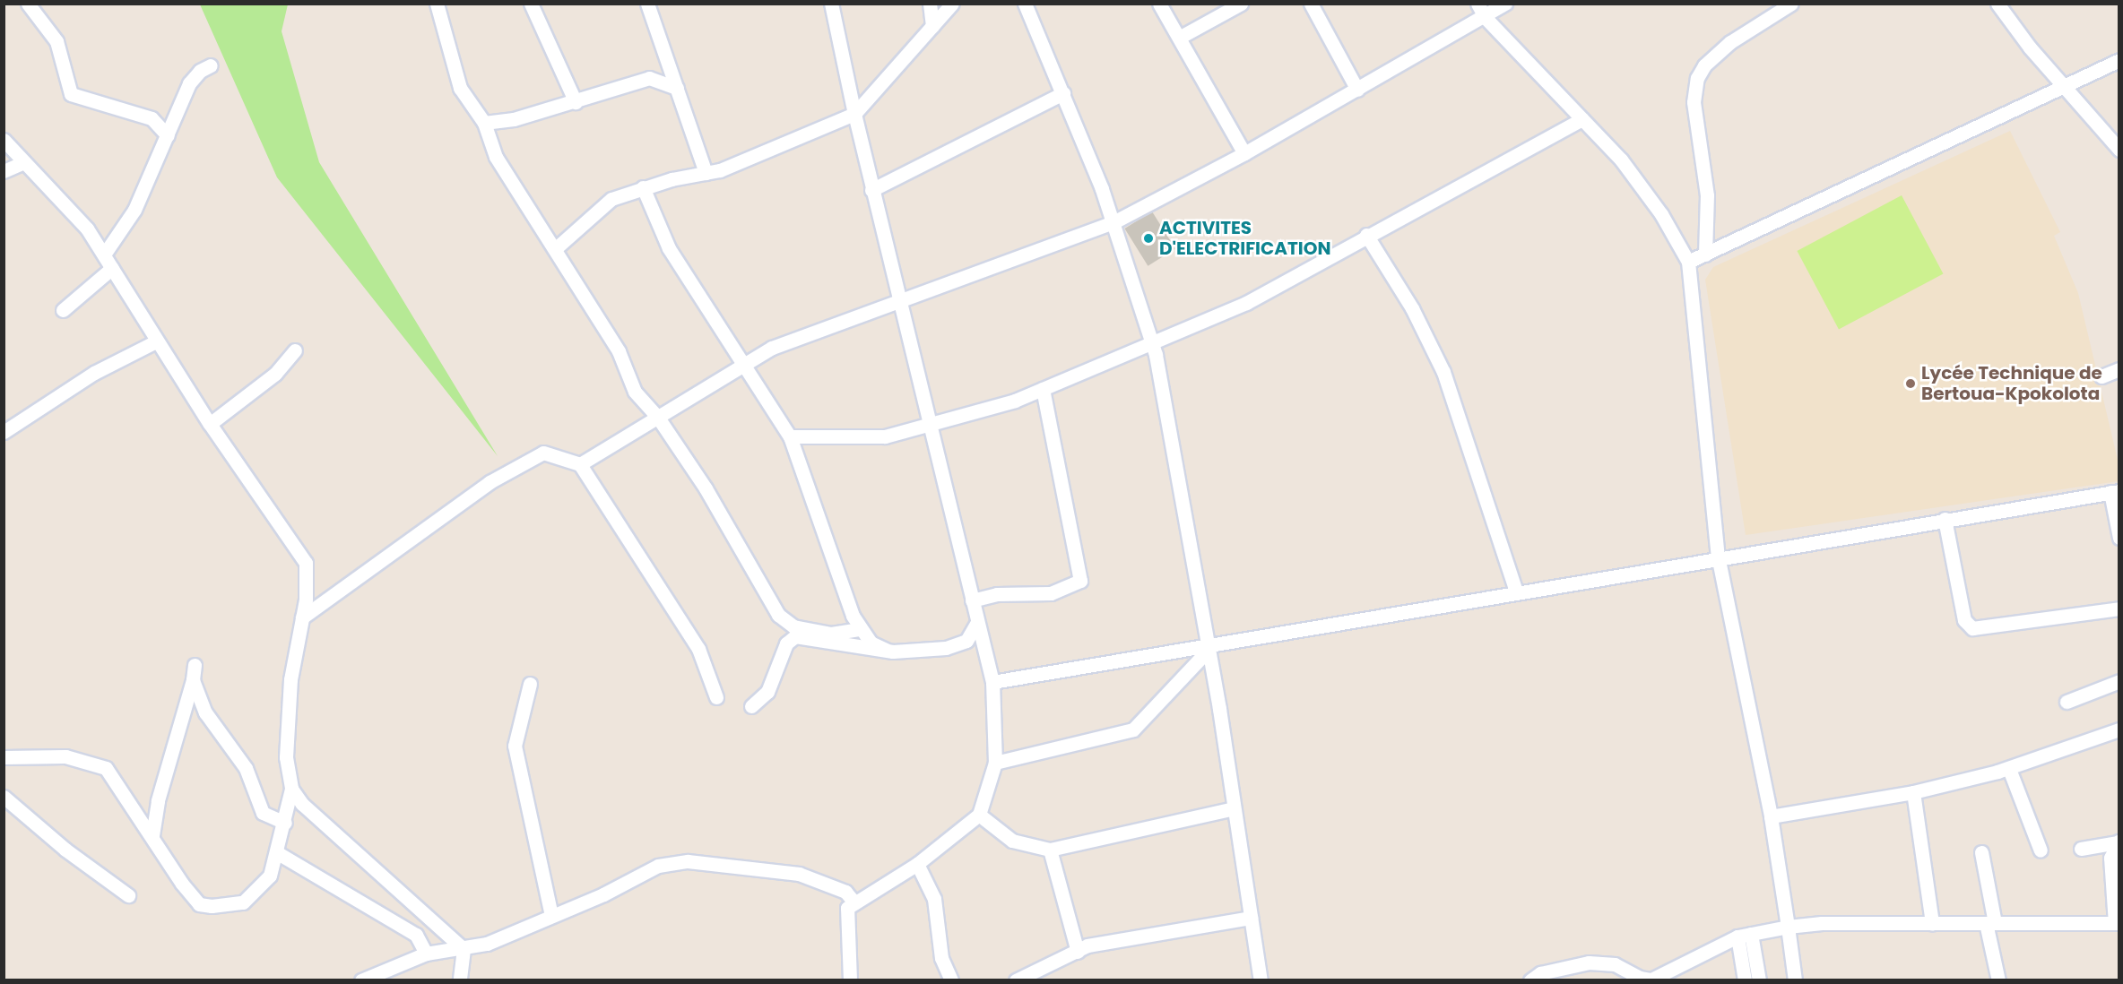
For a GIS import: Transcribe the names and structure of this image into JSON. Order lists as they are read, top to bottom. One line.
{"places":["ACTIVITES D'ELECTRIFICATION","Lycée Technique de Bertoua-Kpokolota"]}
